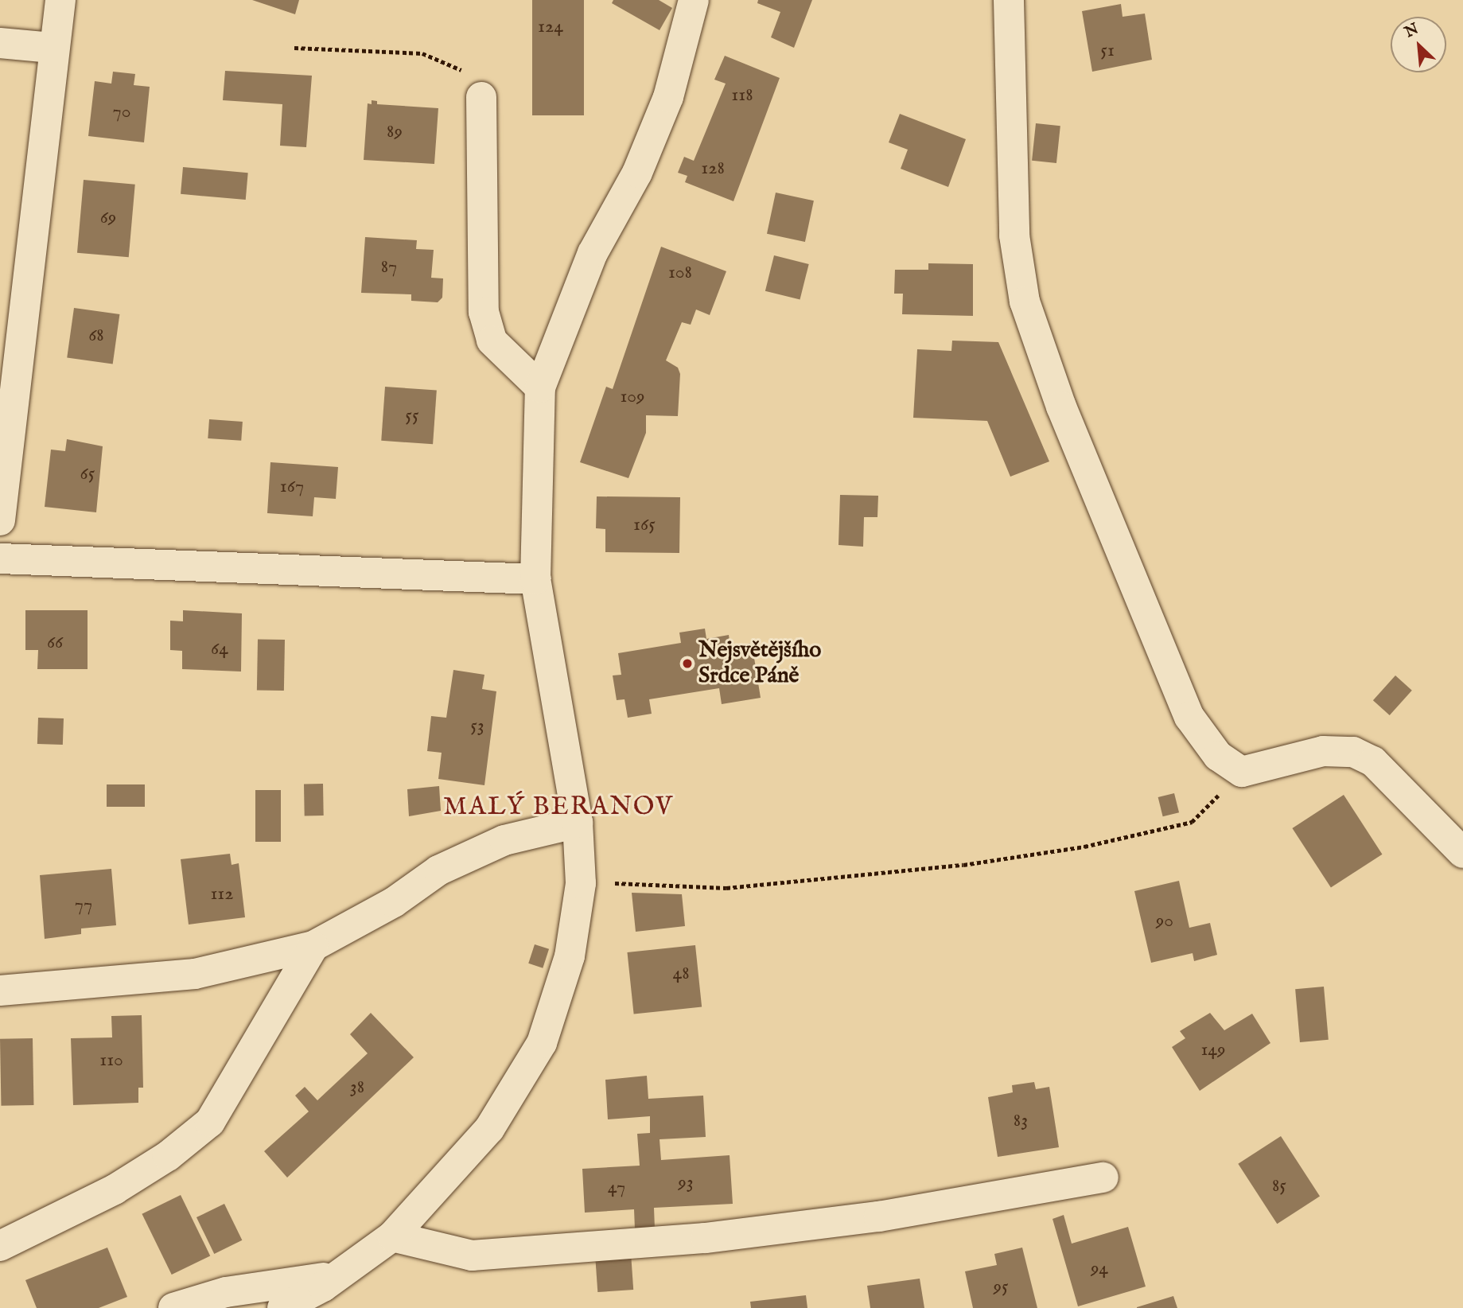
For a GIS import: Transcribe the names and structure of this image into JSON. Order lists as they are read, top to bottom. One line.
{"districts":["MALÝ BERANOV"],"places":["Nejsvětějšího Srdce Páně"],"house_numbers":["124","51","118","70","89","128","69","87","108","68","109","55","65","167","165","66","64","53","112","77","90","48","149","110","38","83","93","85","47","94","95"],"north":"top left"}
